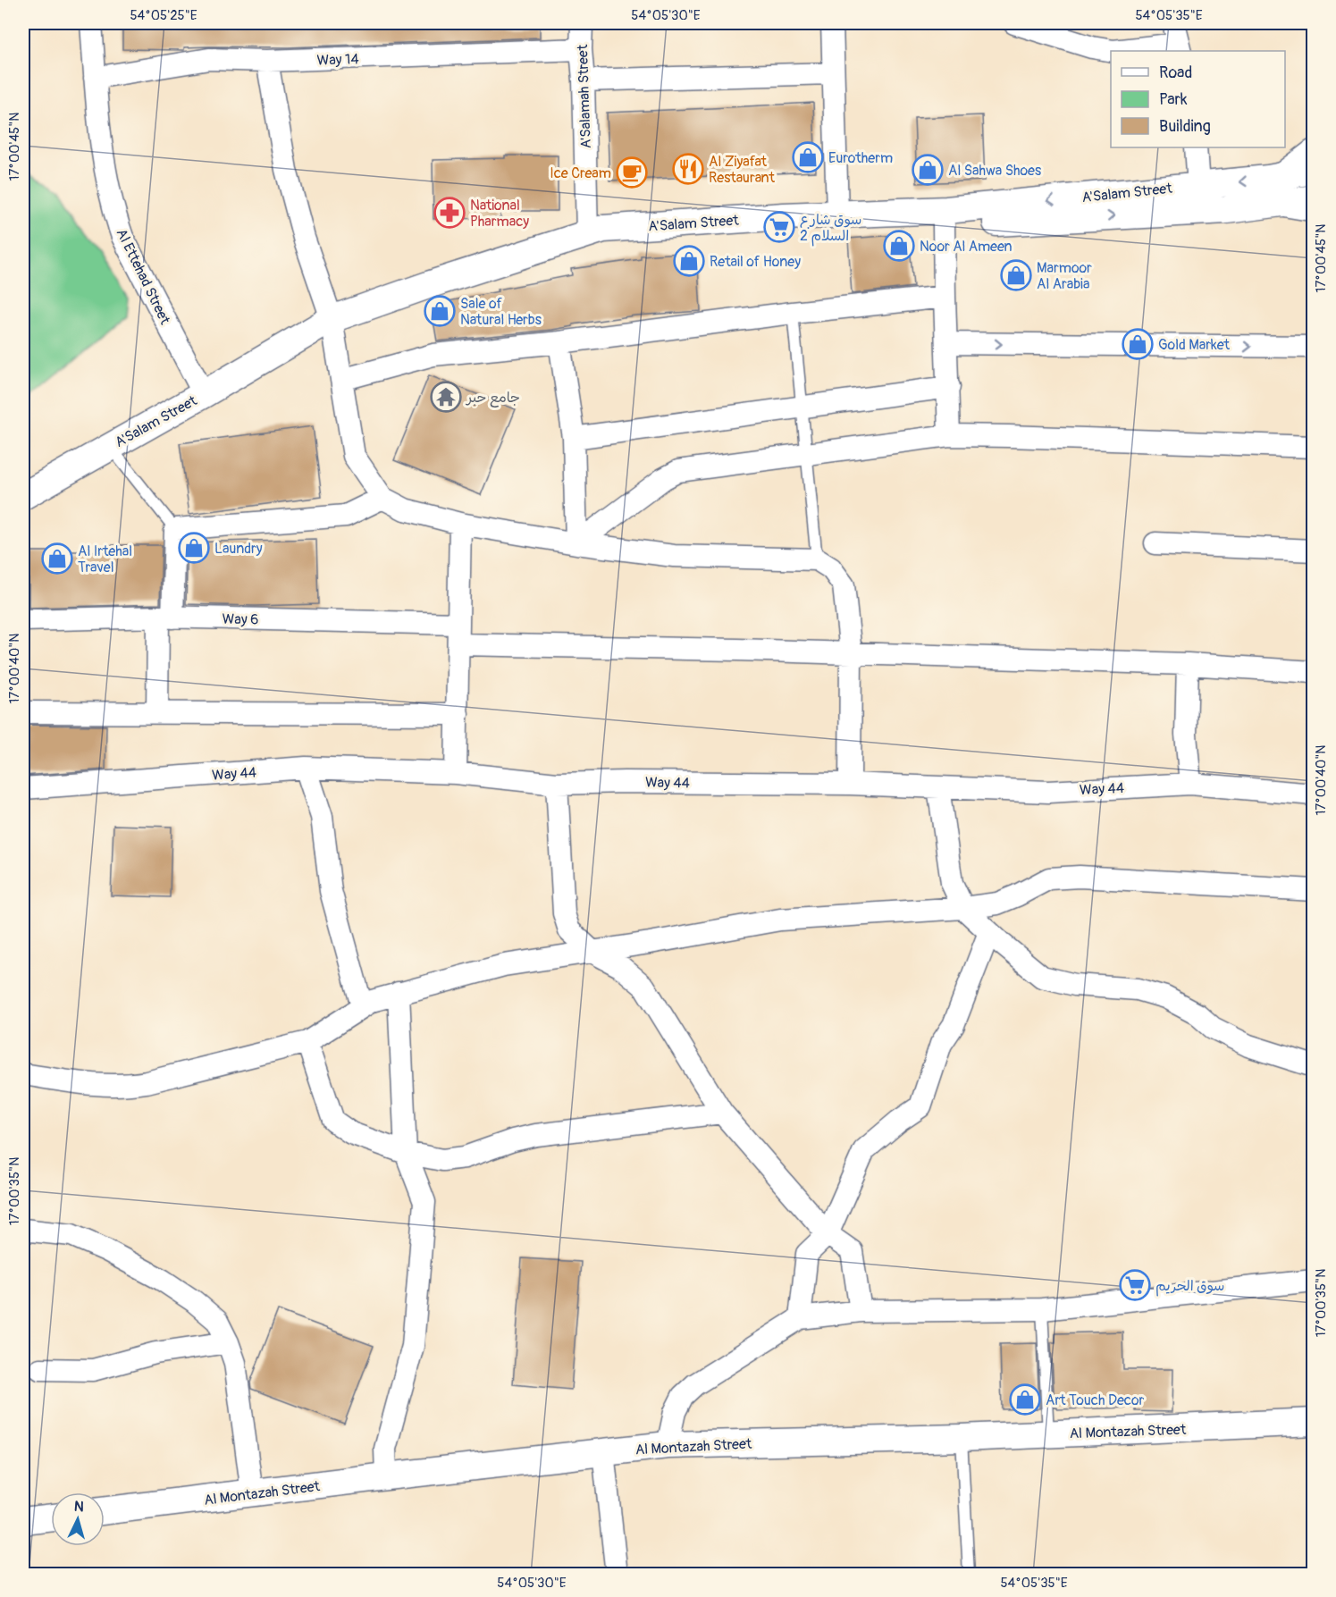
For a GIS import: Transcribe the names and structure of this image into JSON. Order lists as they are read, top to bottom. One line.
{"streets":{"street":["Way 14","A'Salamah Street","A'Salam Street","Al Ettehad Street","Way 6","Way 44","Al Montazah Street"]},"crossings":[["Way 14","A'Salamah Street"],["Way 14","Al Ettehad Street"],["A'Salamah Street","A'Salam Street"],["A'Salam Street","Al Ettehad Street"]],"places":{"shop":["Eurotherm","Al Sahwa Shoes","Noor Al Ameen","Retail of Honey","Marmoor Al Arabia","Sale of Natural Herbs","Gold Market","Laundry","Al Irtehal Travel","Art Touch Decor"],"restaurant":["Al Ziyafat Restaurant"],"cafe":["Ice Cream"],"pharmacy":["National Pharmacy"],"supermarket":["سوق شارع السلام 2","سوق الحريم"],"temple":["جامع حبر"]},"legend":["Road","Park","Building"],"north":"top","coordinates":["54°05'25\"E","54°05'30\"E","54°05'35\"E","17°00'45\"N","17°00'40\"N","17°00'35\"N"]}
